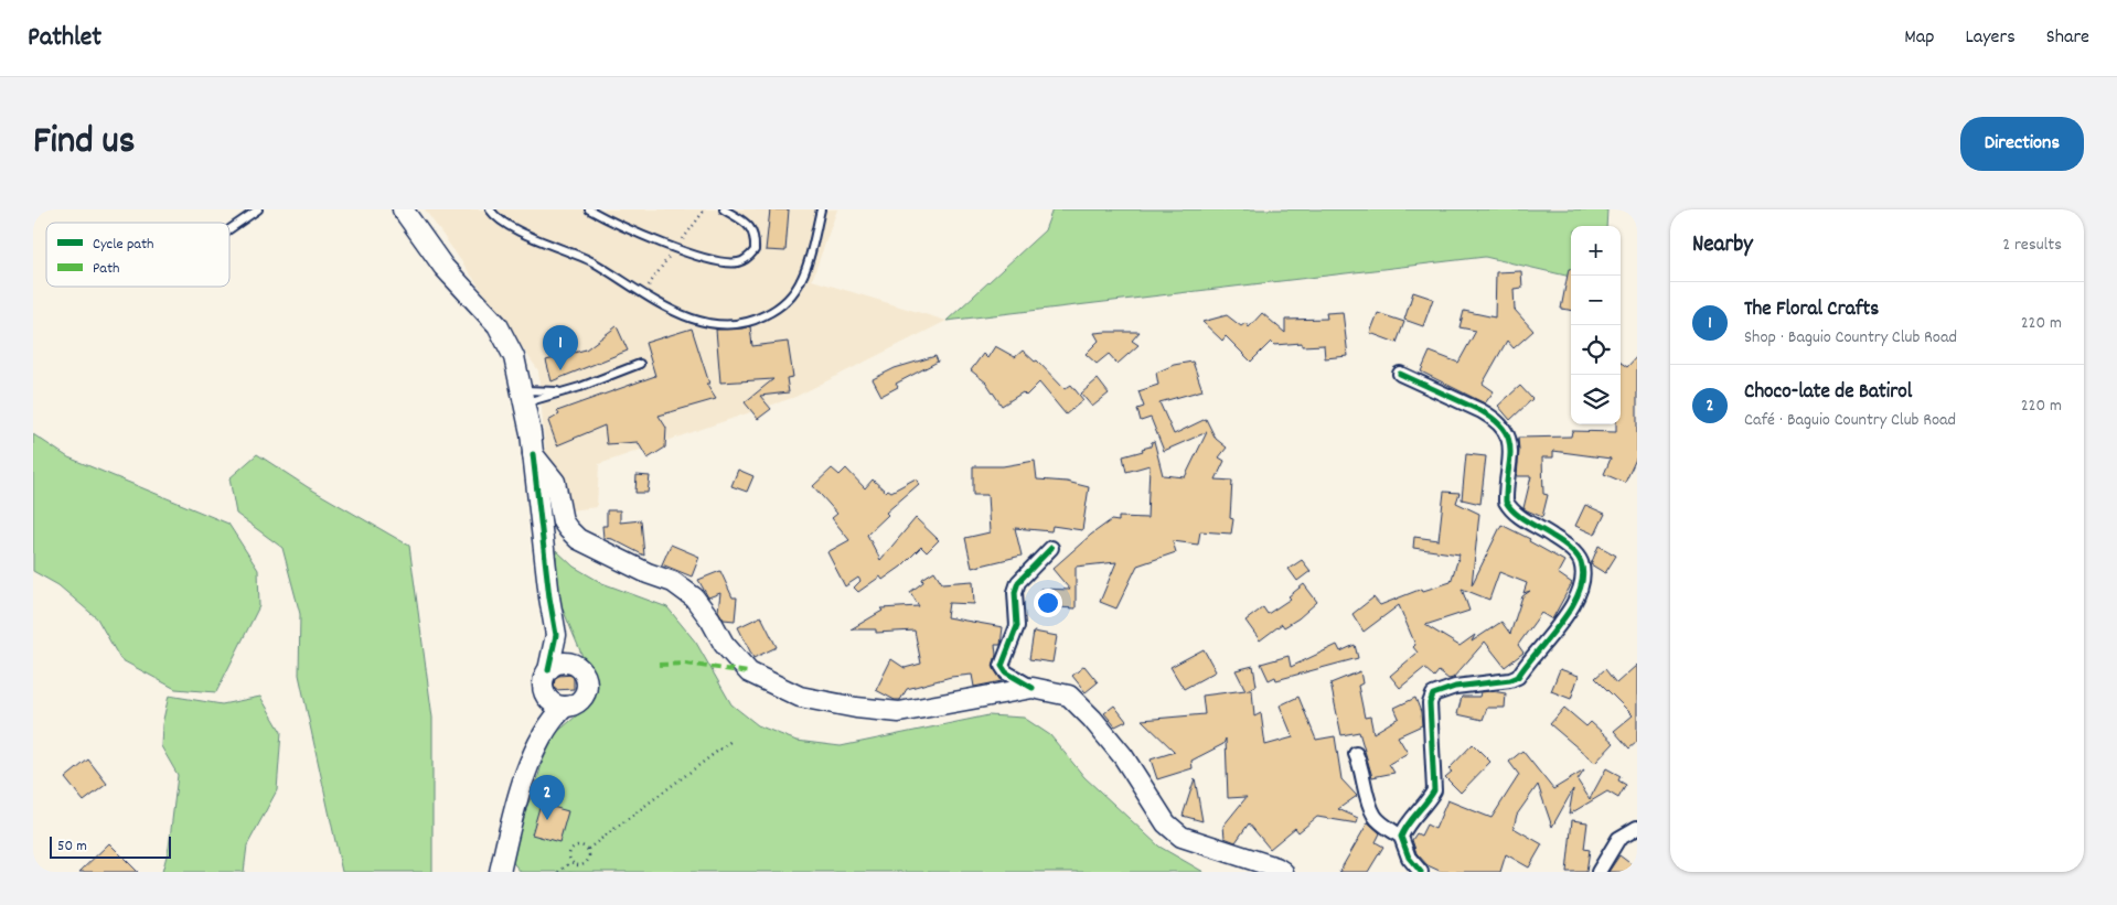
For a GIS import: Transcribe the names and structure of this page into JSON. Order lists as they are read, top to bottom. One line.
{"legend":["Cycle path","Path"],"scale_bar":"50 m","page":{"header":"Pathlet","nav":["Map","Layers","Share"],"title":"Find us","buttons":"Directions","heading":["Nearby","2 results"],"map_buttons":["+","−"],"list":[{"mark":"1","name":"The Floral Crafts","note":"Shop · Baguio Country Club Road","value":"220 m"},{"mark":"2","name":"Choco-late de Batirol","note":"Café · Baguio Country Club Road","value":"220 m"}],"pins":["1","2"],"scale":"50 m"}}
